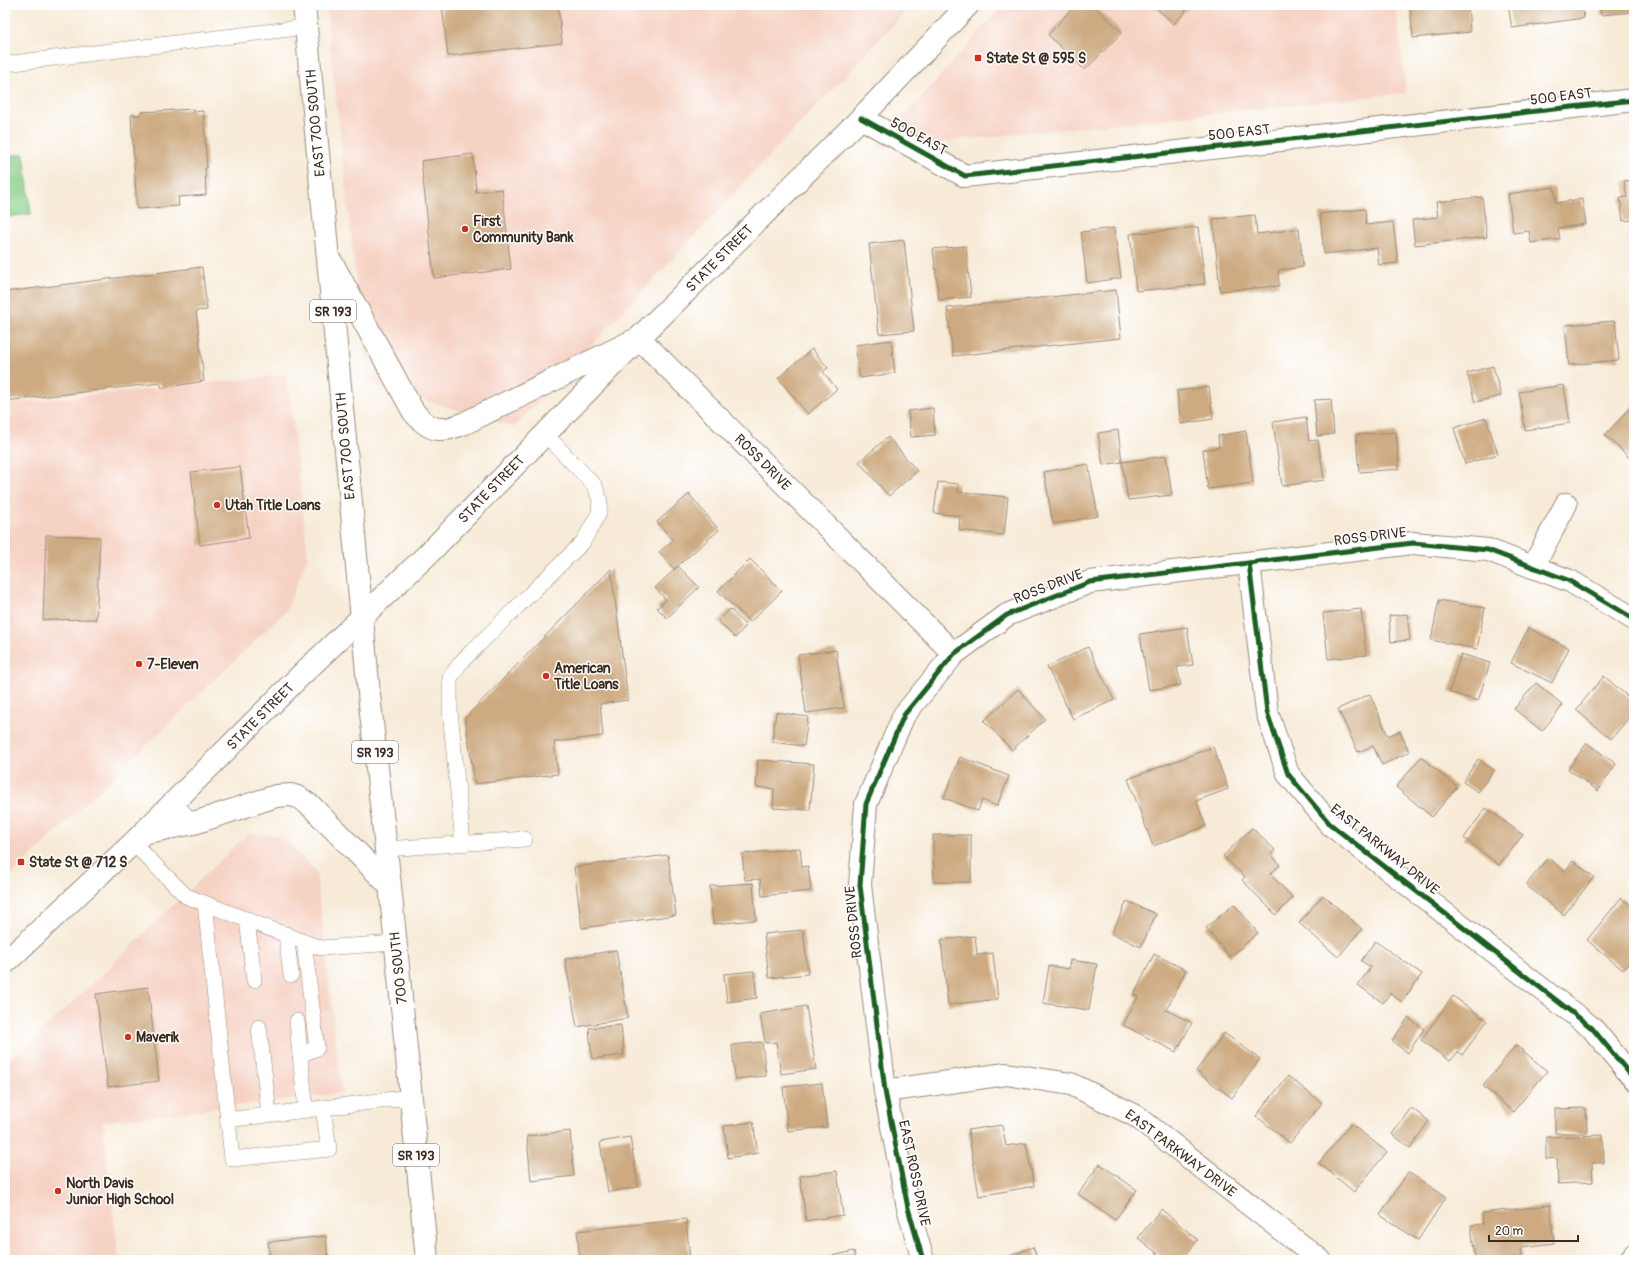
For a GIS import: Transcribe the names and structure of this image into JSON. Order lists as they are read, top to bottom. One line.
{"streets":{"street":["500 EAST","EAST 700 SOUTH","STATE STREET","SR 193","ROSS DRIVE","EAST PARKWAY DRIVE","700 SOUTH","EAST ROSS DRIVE"]},"crossings":[["500 EAST","STATE STREET"],["EAST 700 SOUTH","STATE STREET"],["EAST 700 SOUTH","700 SOUTH"],["STATE STREET","ROSS DRIVE"],["SR 193","700 SOUTH"],["ROSS DRIVE","EAST PARKWAY DRIVE"],["ROSS DRIVE","EAST ROSS DRIVE"],["EAST PARKWAY DRIVE","EAST ROSS DRIVE"]],"places":{"transit":["State St @ 595 S","State St @ 712 S"],"other":["First Community Bank","Utah Title Loans","7-Eleven","American Title Loans","Maverik","North Davis Junior High School"]},"scale_bar":"20 m"}
